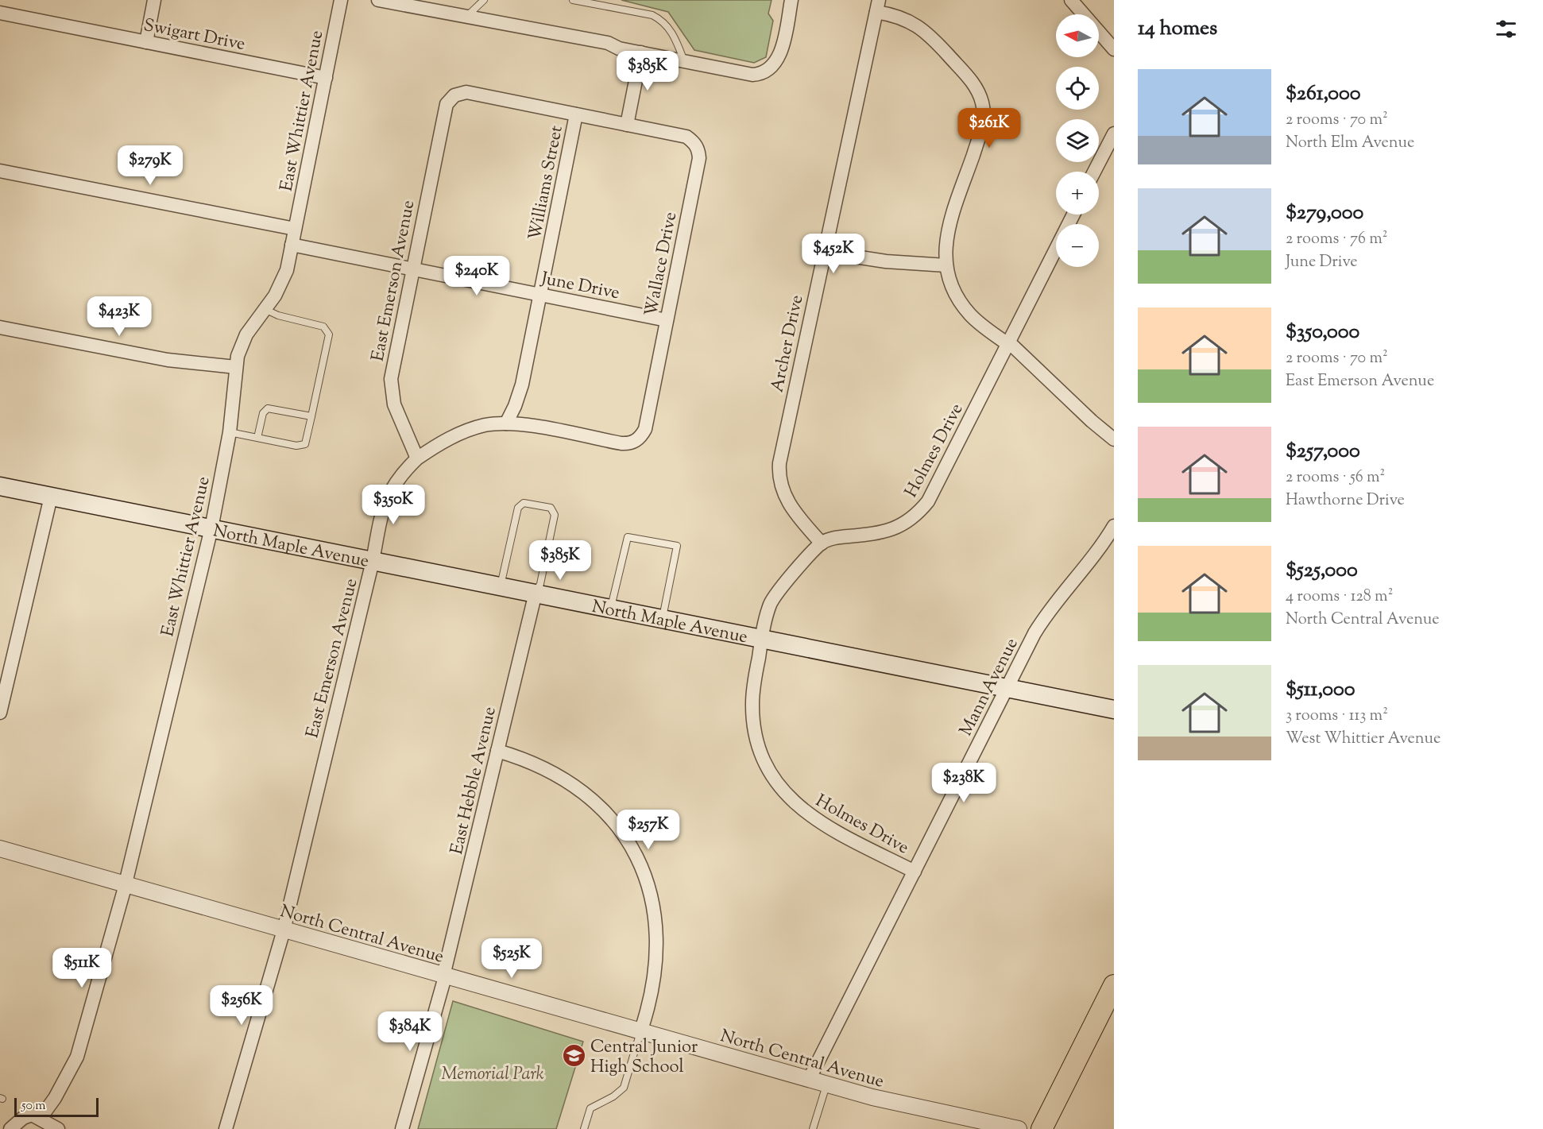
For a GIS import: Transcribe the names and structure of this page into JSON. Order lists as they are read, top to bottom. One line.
{"streets":{"main road":["North Maple Avenue"],"street":["Swigart Drive","East Whittier Avenue","Williams Street","Wallace Drive","East Emerson Avenue","June Drive","Archer Drive","Holmes Drive","Mann Avenue","East Hebble Avenue","North Central Avenue"]},"crossings":[["Swigart Drive","East Whittier Avenue"],["East Whittier Avenue","June Drive"],["East Whittier Avenue","North Maple Avenue"],["East Whittier Avenue","North Central Avenue"],["Williams Street","Wallace Drive"],["Williams Street","June Drive"],["Wallace Drive","East Emerson Avenue"],["Wallace Drive","June Drive"],["East Emerson Avenue","June Drive"],["East Emerson Avenue","North Maple Avenue"],["East Emerson Avenue","North Central Avenue"],["Archer Drive","Holmes Drive"],["Holmes Drive","North Maple Avenue"],["Holmes Drive","Mann Avenue"],["North Maple Avenue","Mann Avenue"],["North Maple Avenue","East Hebble Avenue"],["Mann Avenue","North Central Avenue"],["East Hebble Avenue","North Central Avenue"]],"parks":["Memorial Park"],"places":{"school or university":["Central Junior High School"]},"scale_bar":"50 m","north":"left","page":{"heading":"14 homes","map_buttons":["+","−"],"price":["$385K","$261K","$279K","$452K","$240K","$423K","$350K","$385K","$238K","$257K","$525K","$511K","$256K","$384K"],"list":[{"name":"$261,000","note":"2 rooms · 70 m² · North Elm Avenue"},{"name":"$279,000","note":"2 rooms · 76 m² · June Drive"},{"name":"$350,000","note":"2 rooms · 70 m² · East Emerson Avenue"},{"name":"$257,000","note":"2 rooms · 56 m² · Hawthorne Drive"},{"name":"$525,000","note":"4 rooms · 128 m² · North Central Avenue"},{"name":"$511,000","note":"3 rooms · 113 m² · West Whittier Avenue"}],"scale":"50 m"}}
